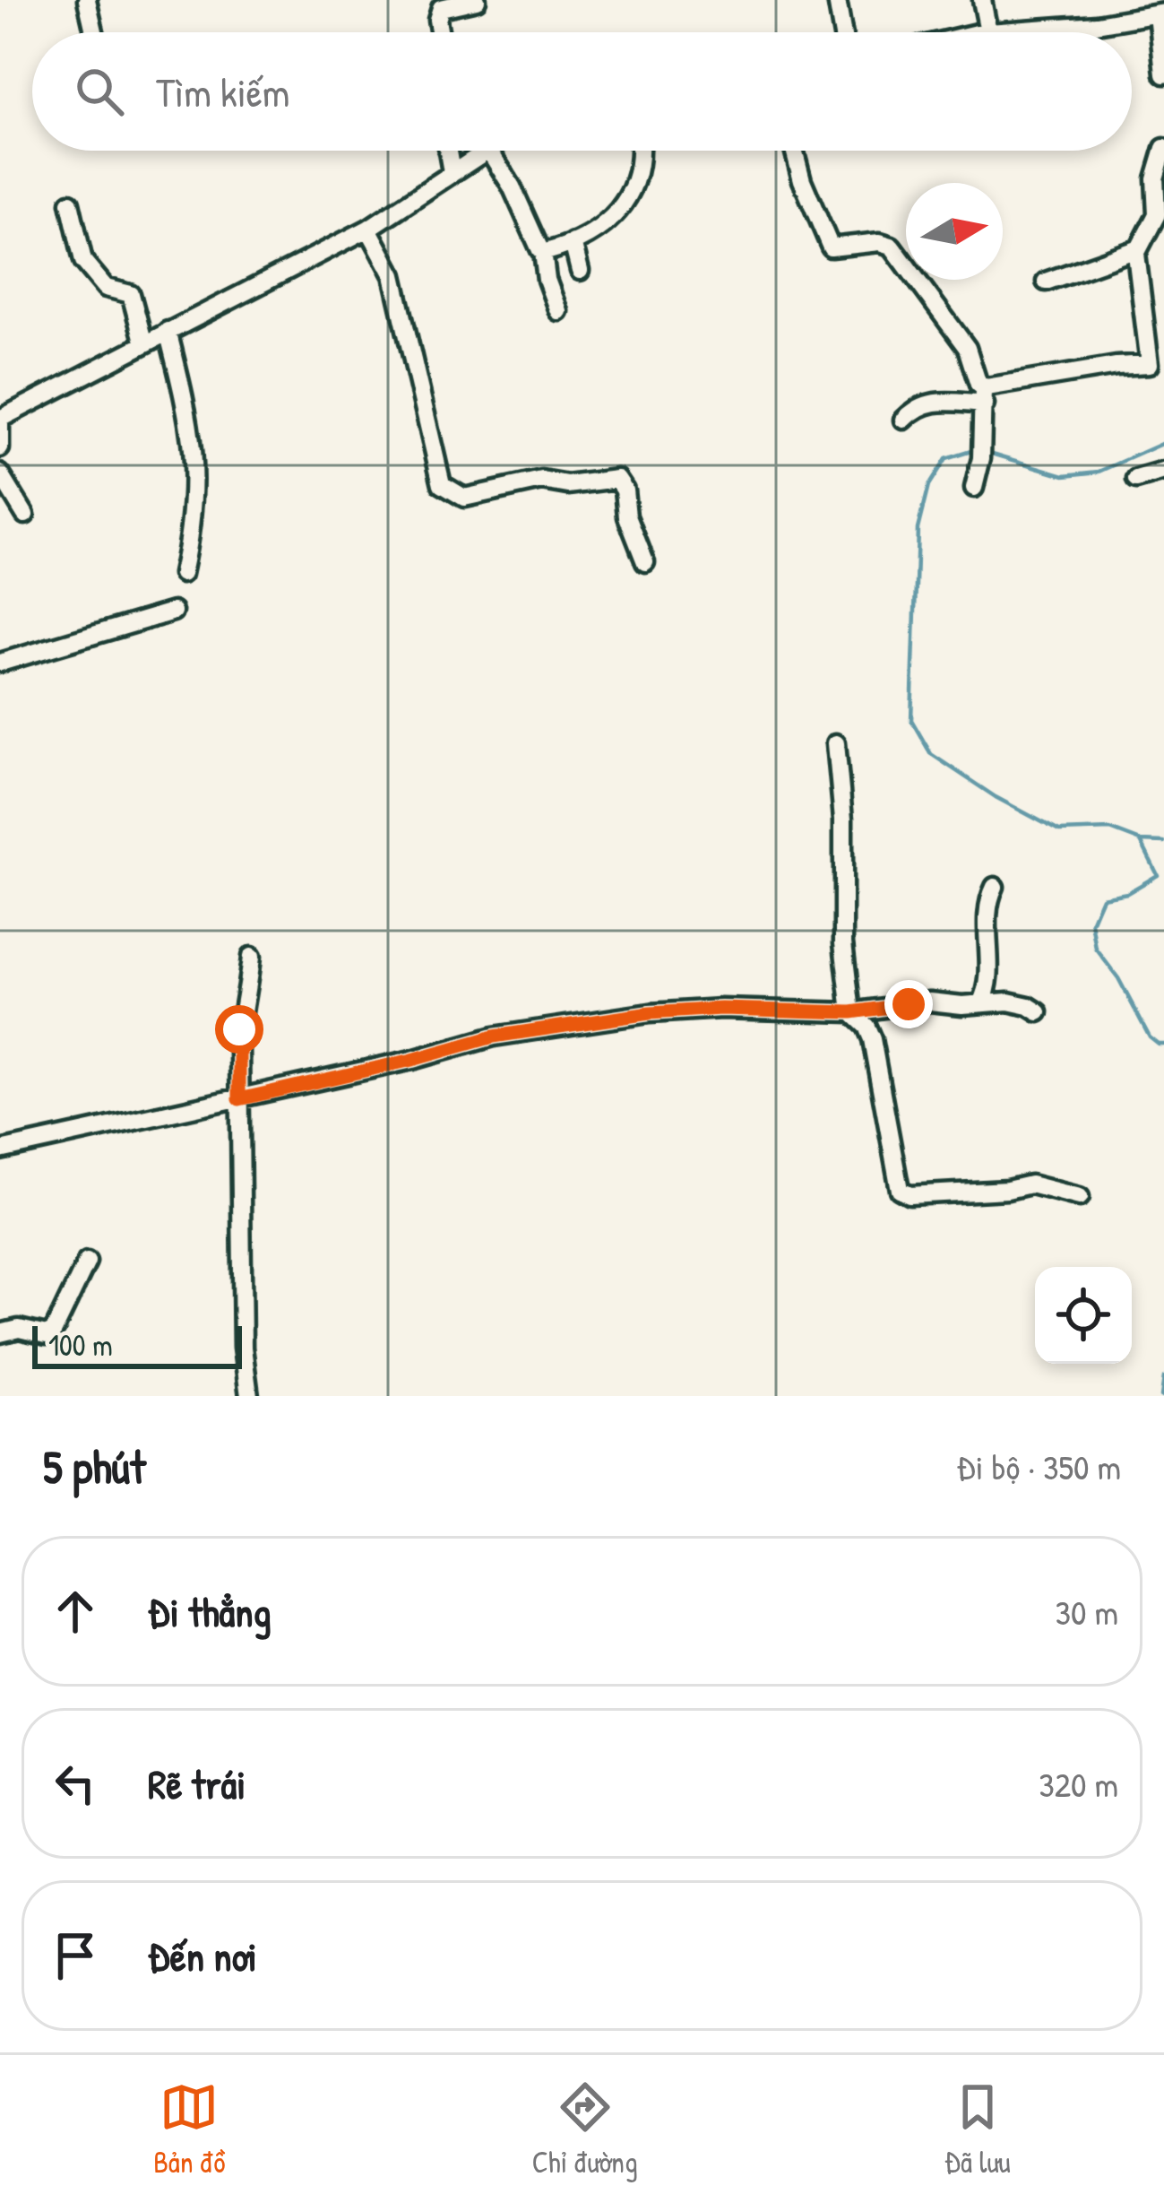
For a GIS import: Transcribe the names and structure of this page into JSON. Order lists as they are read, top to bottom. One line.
{"scale_bar":"100 m","north":"right","page":{"search":"Tìm kiếm","scale":"100 m","heading":["5 phút","Đi bộ · 350 m"],"list":[["Đi thẳng","30 m"],["Rẽ trái","320 m"],"Đến nơi"],"nav":["Bản đồ","Chỉ đường","Đã lưu"]}}
